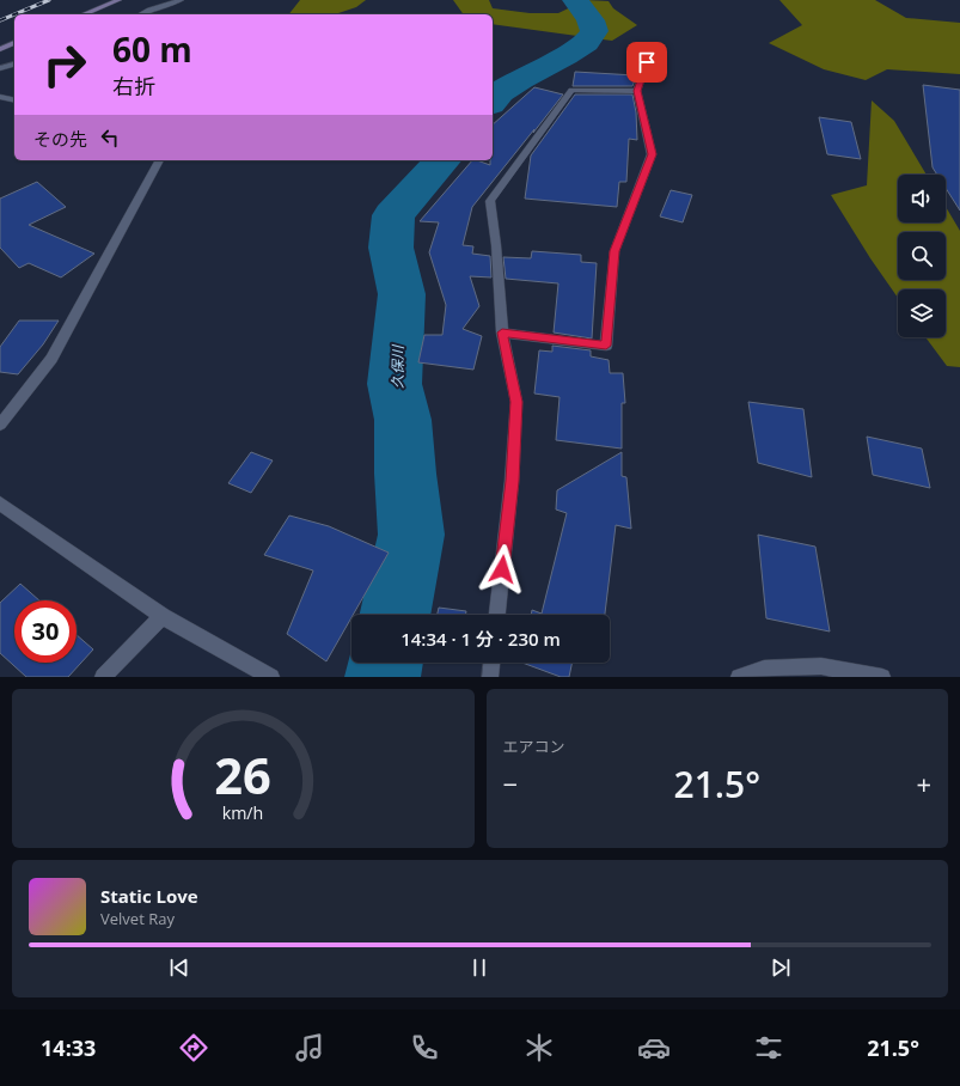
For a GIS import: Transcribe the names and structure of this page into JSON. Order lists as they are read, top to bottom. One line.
{"water":["久保川"],"page":{"turn":["60 m","右折"],"then":"その先","limit":"30","trip":"14:34 · 1 分 · 230 m","tile":"エアコン","heat":["−","21.5°","+"],"song":["Static Love","Velvet Ray"],"tabs":["14:33","21.5°"],"gauge":["26","km/h"]}}
